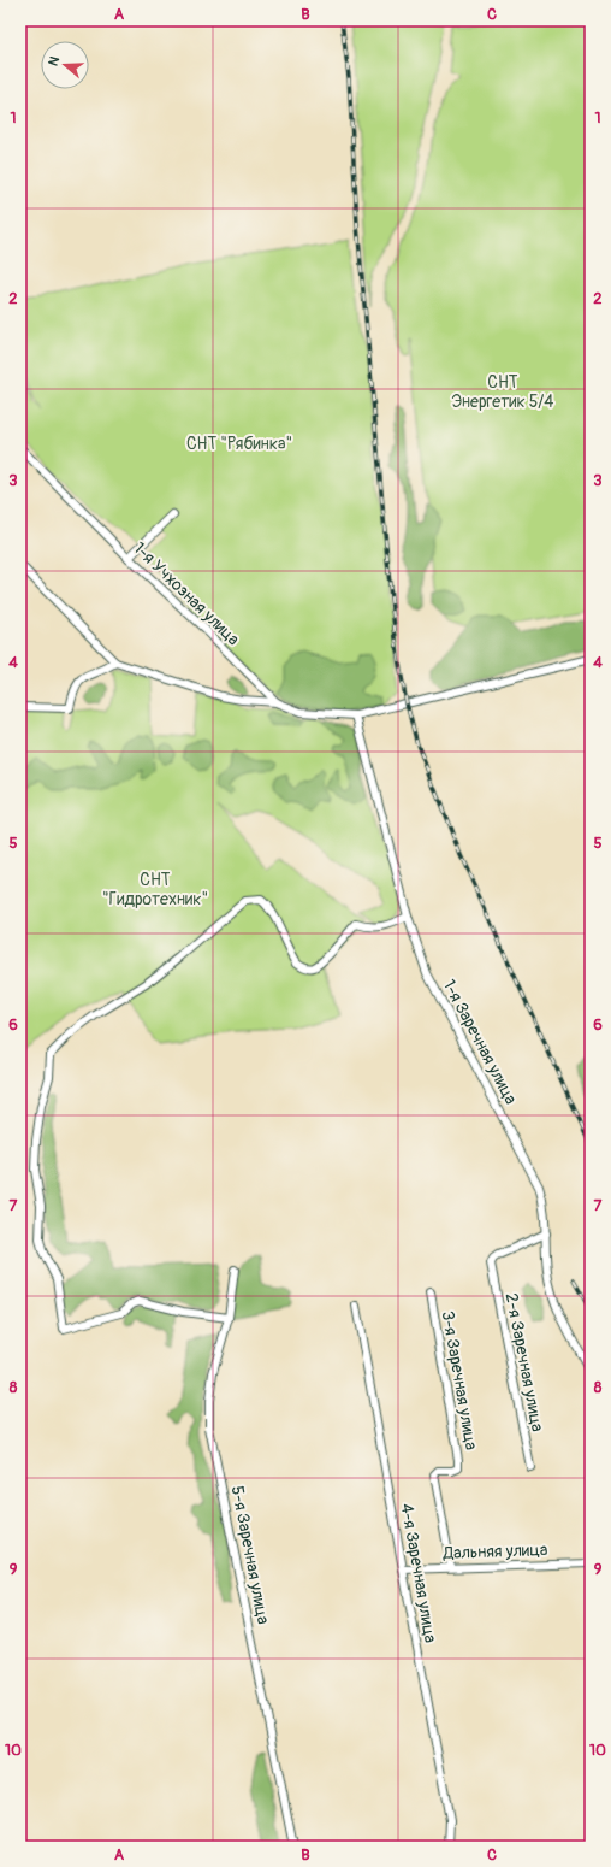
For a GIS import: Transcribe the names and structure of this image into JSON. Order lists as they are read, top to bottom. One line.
{"streets":{"street":["1-я Учхозная улица","1-я Заречная улица","2-я Заречная улица","3-я Заречная улица","Дальняя улица","5-я Заречная улица","4-я Заречная улица"]},"crossings":[["1-я Учхозная улица","1-я Заречная улица"],["1-я Заречная улица","2-я Заречная улица"],["3-я Заречная улица","Дальняя улица"],["Дальняя улица","4-я Заречная улица"]],"parks":["СНТ Энергетик 5/4","СНТ \"Рябинка\"","СНТ \"Гидротехник\""],"north":"left","grid":{"columns":["A","B","C"],"rows":["1","2","3","4","5","6","7","8","9","10"]}}
